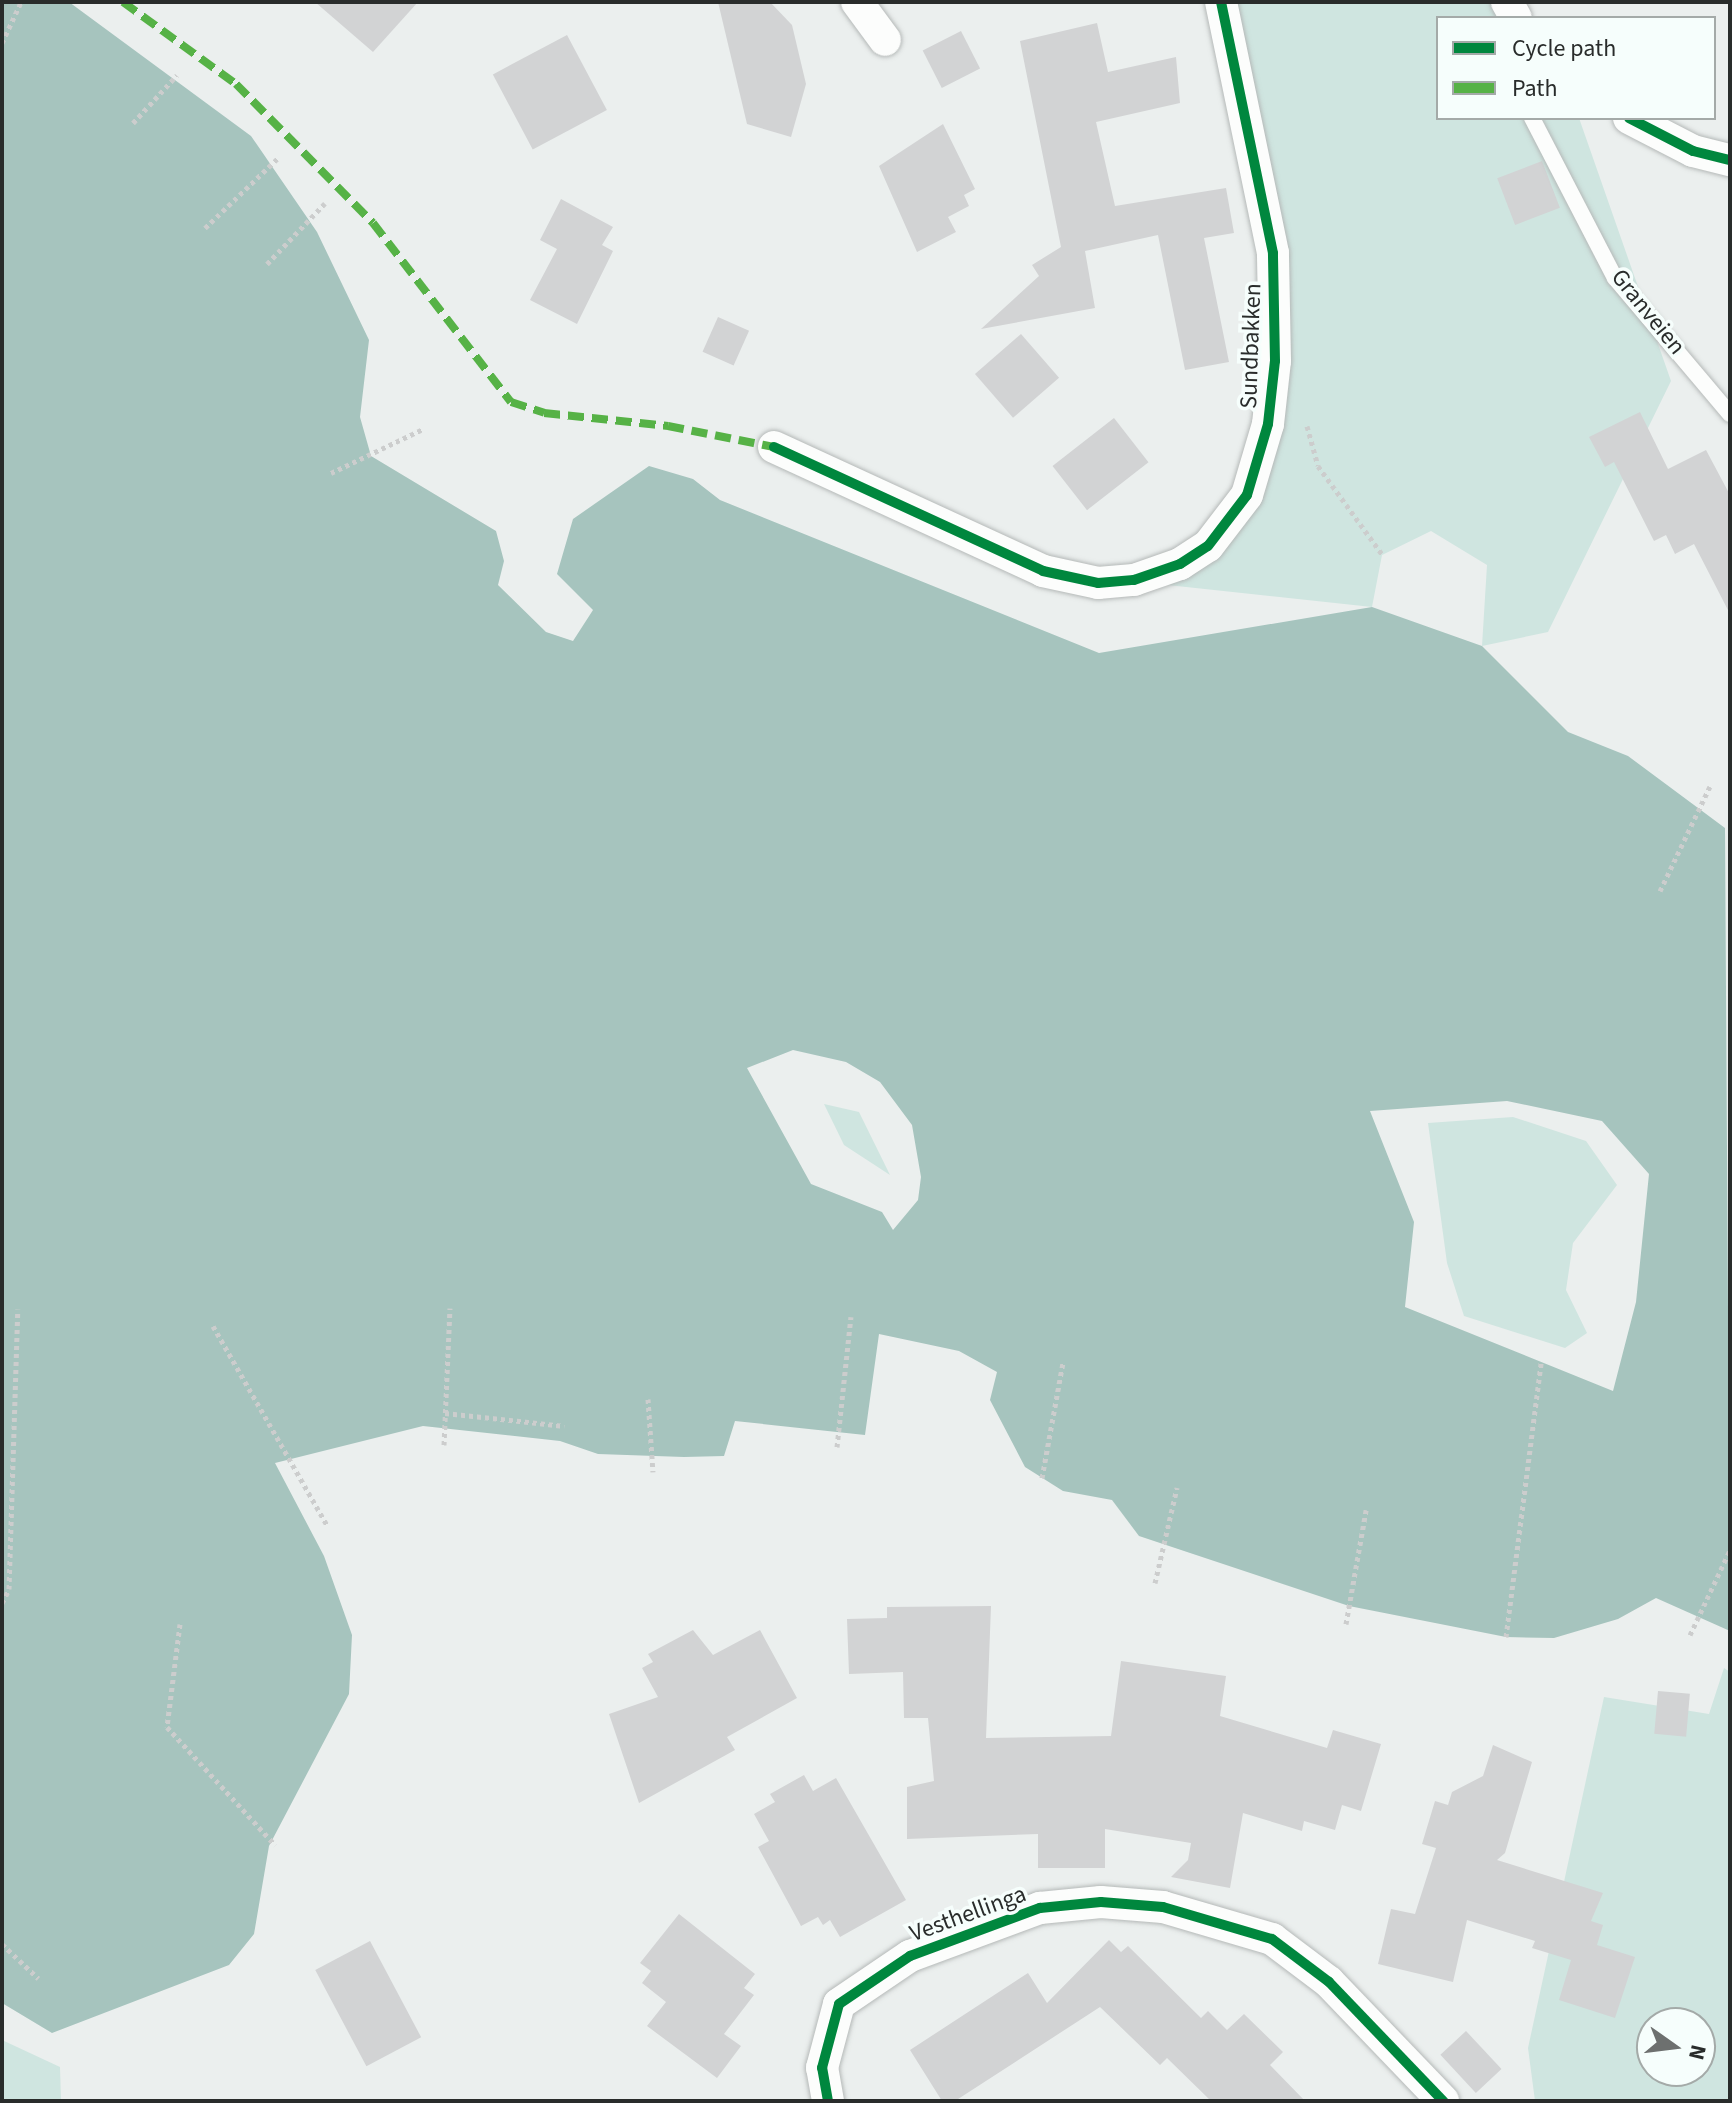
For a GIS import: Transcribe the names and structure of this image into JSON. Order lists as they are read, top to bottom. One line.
{"streets":{"street":["Sundbakken","Vesthellinga"],"lane":["Granveien"]},"legend":["Cycle path","Path"],"north":"right"}
